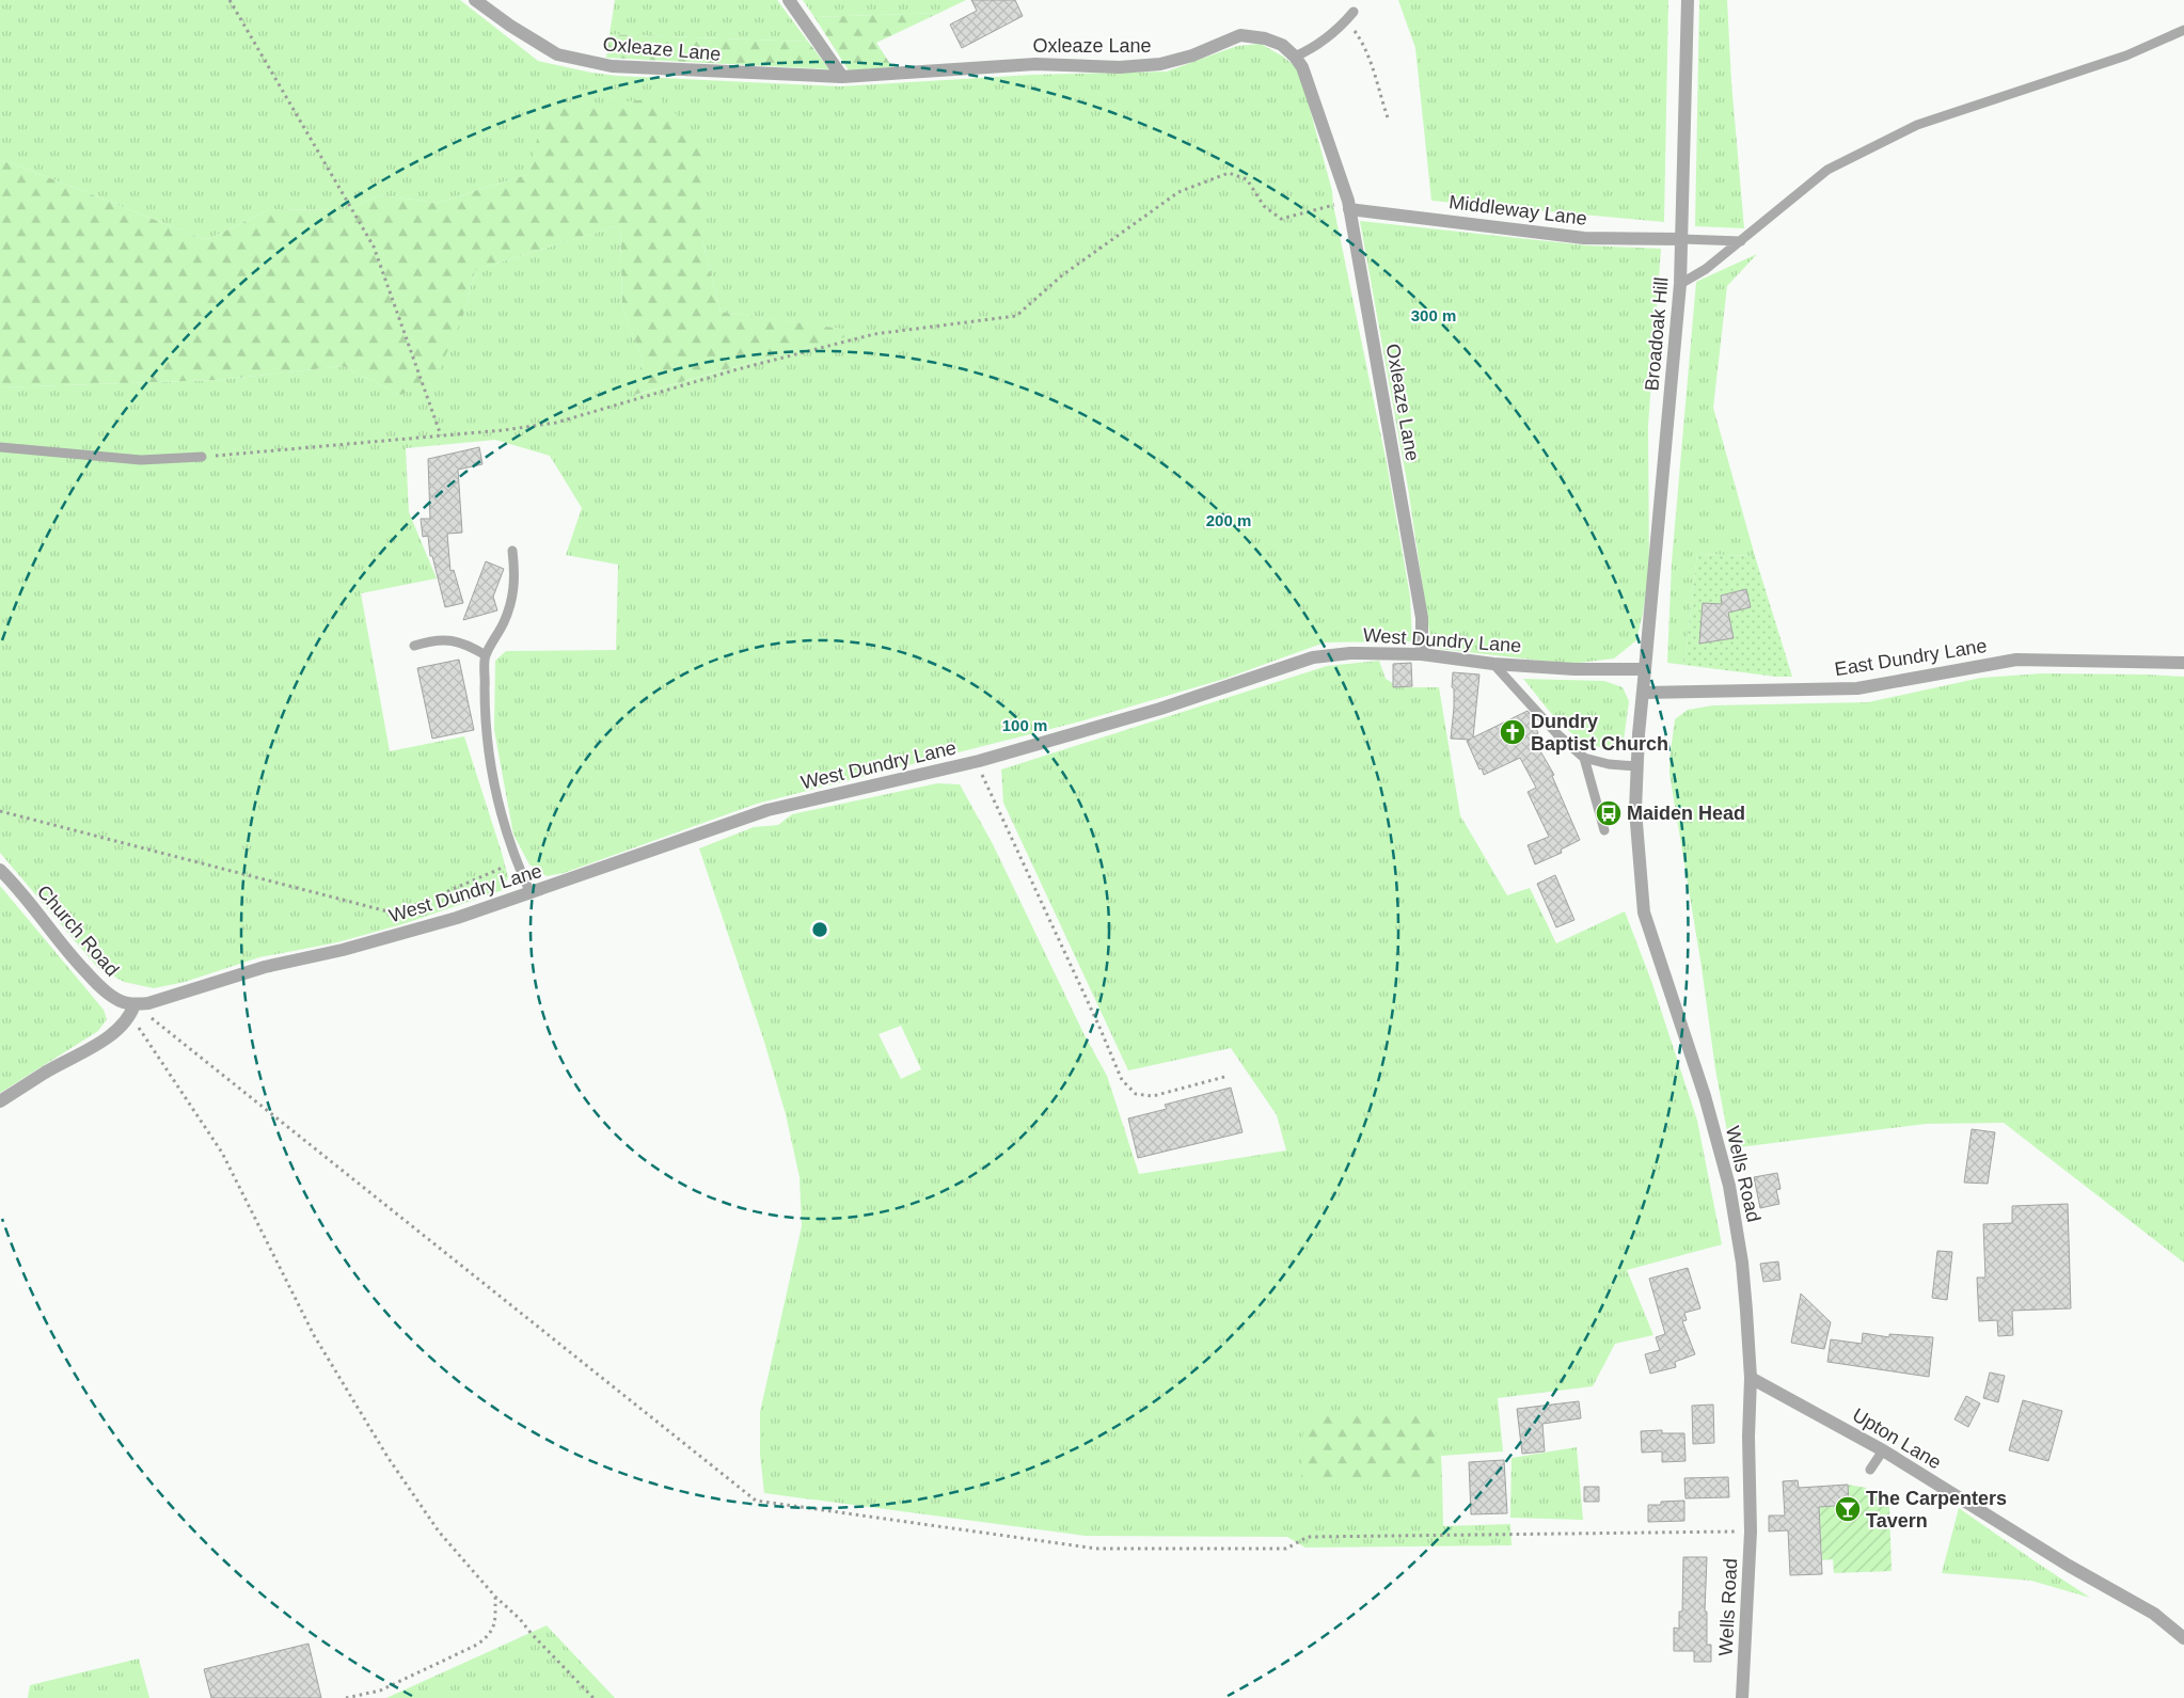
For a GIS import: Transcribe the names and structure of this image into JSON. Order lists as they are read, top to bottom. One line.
{"streets":{"street":["Oxleaze Lane","Middleway Lane","Broadoak Hill","West Dundry Lane","East Dundry Lane","Church Road","Wells Road","Upton Lane"]},"crossings":[["Oxleaze Lane","Middleway Lane"],["Oxleaze Lane","West Dundry Lane"],["Middleway Lane","Broadoak Hill"],["Broadoak Hill","West Dundry Lane"],["Broadoak Hill","Wells Road"],["West Dundry Lane","Church Road"],["West Dundry Lane","Wells Road"],["East Dundry Lane","Wells Road"],["Wells Road","Upton Lane"]],"places":{"church":["Dundry Baptist Church"],"bus stop":["Maiden Head"],"bar":["The Carpenters Tavern"]},"rings":["300 m","200 m","100 m"]}
